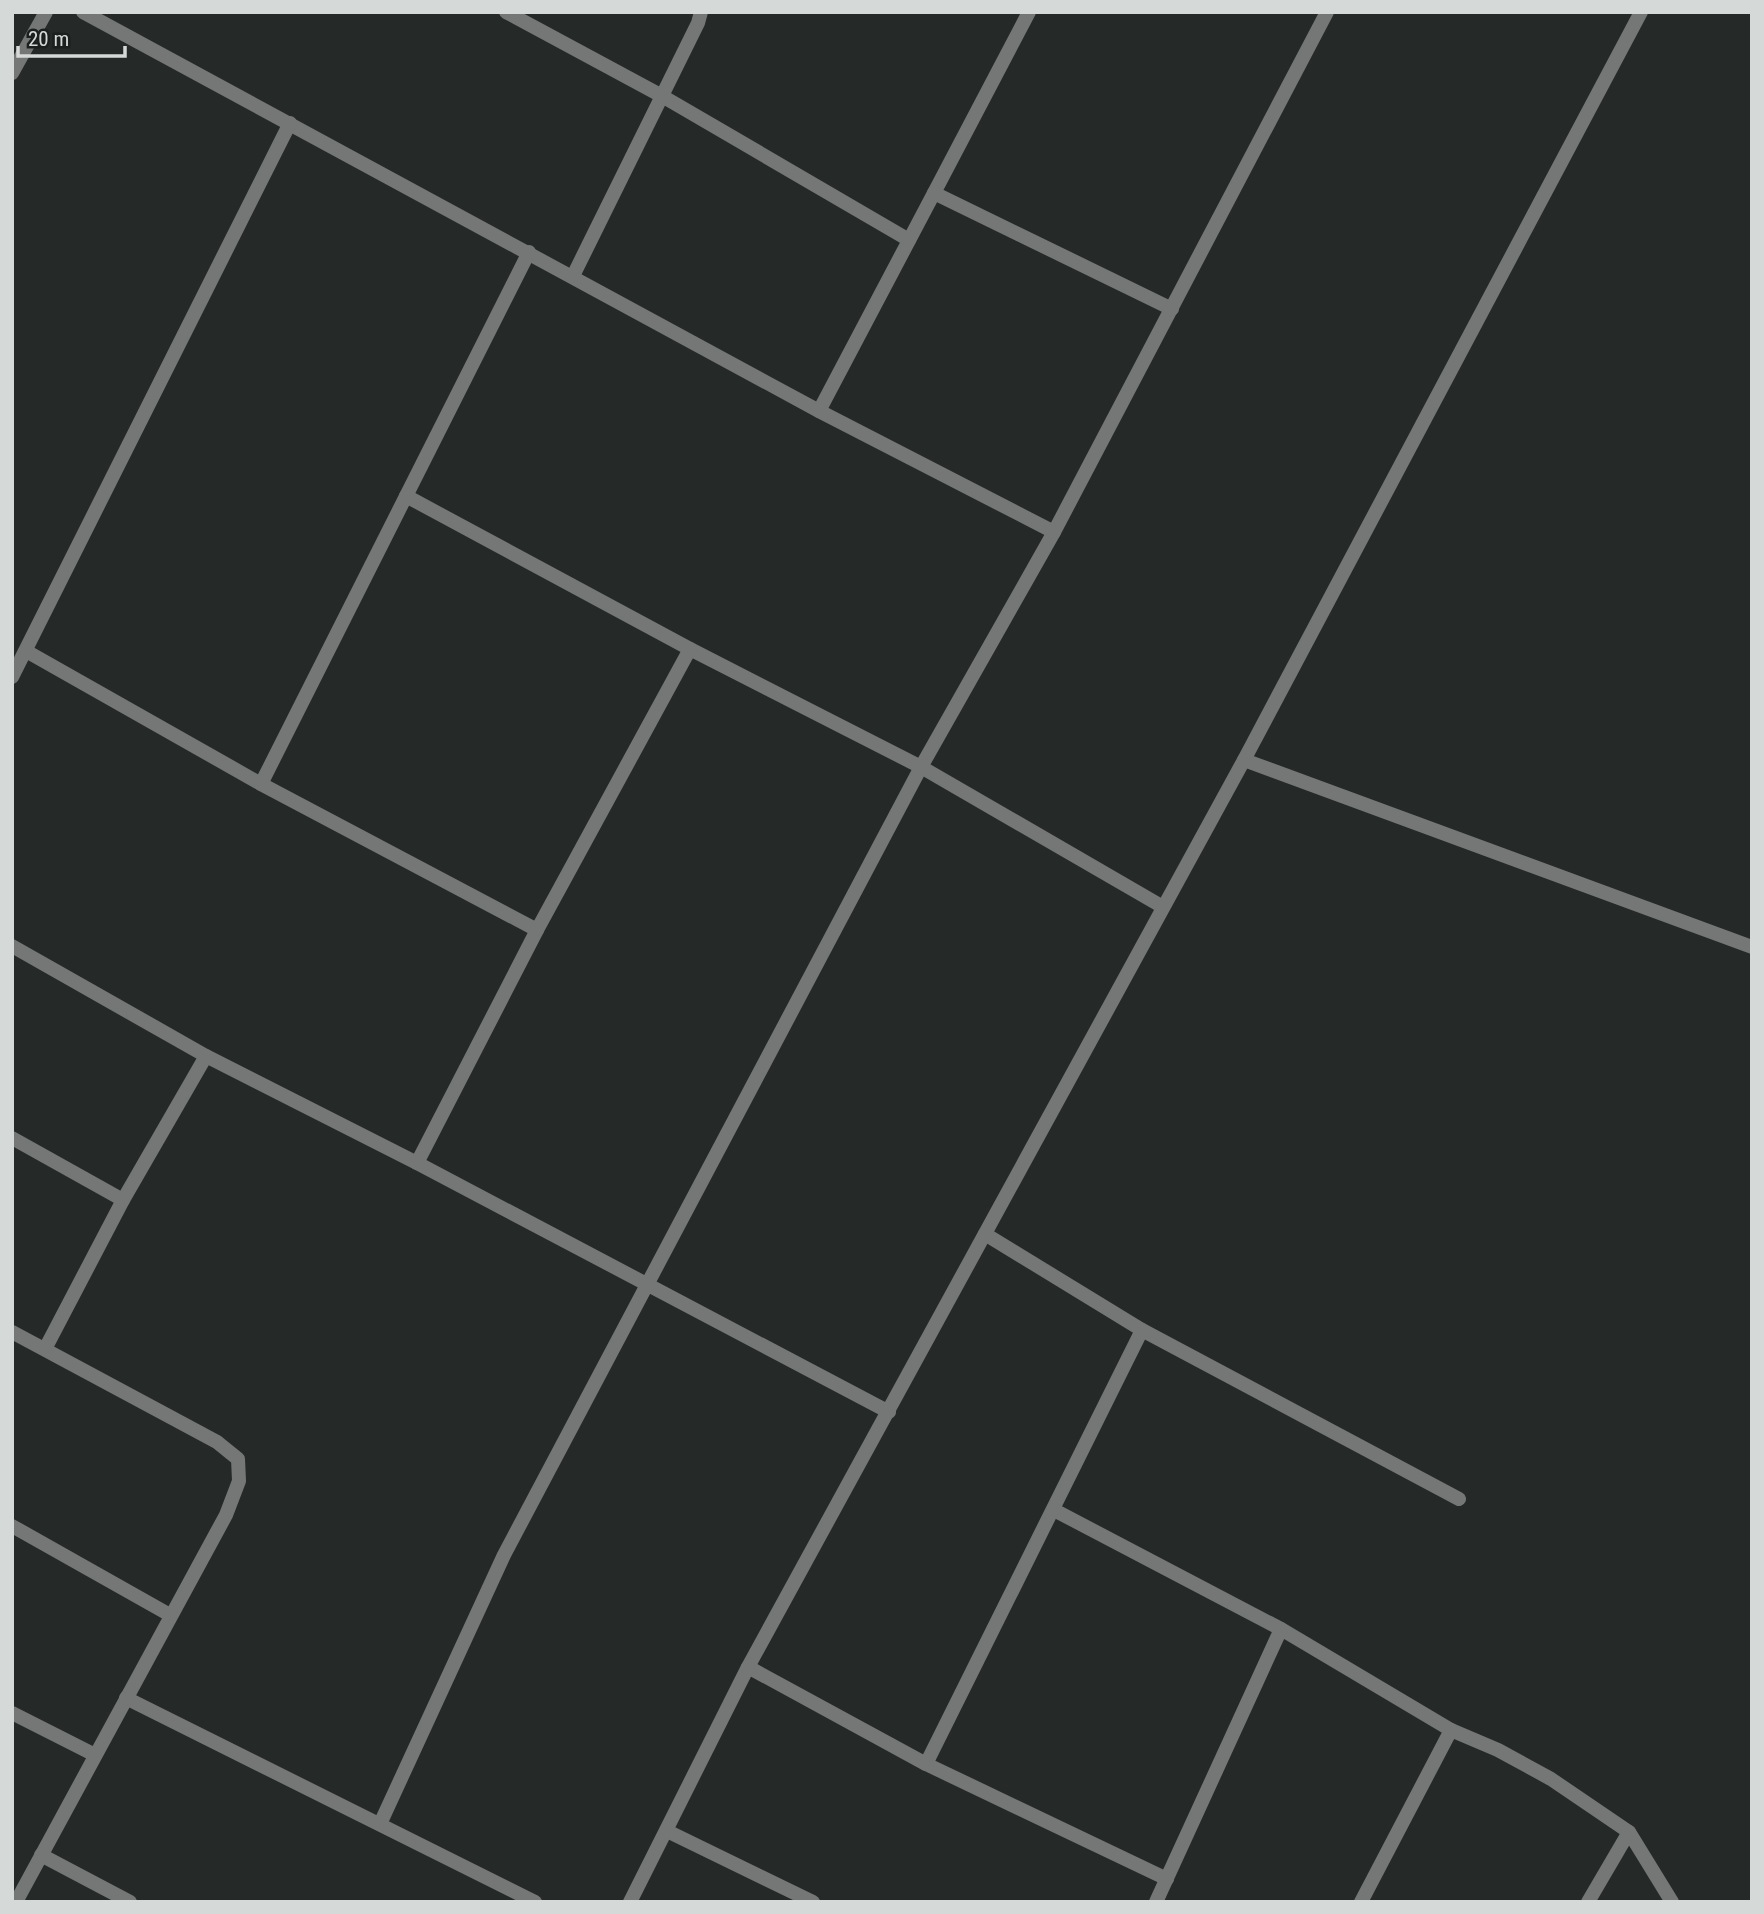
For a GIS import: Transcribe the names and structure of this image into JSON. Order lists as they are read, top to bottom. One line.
{"scale_bar":"20 m"}
